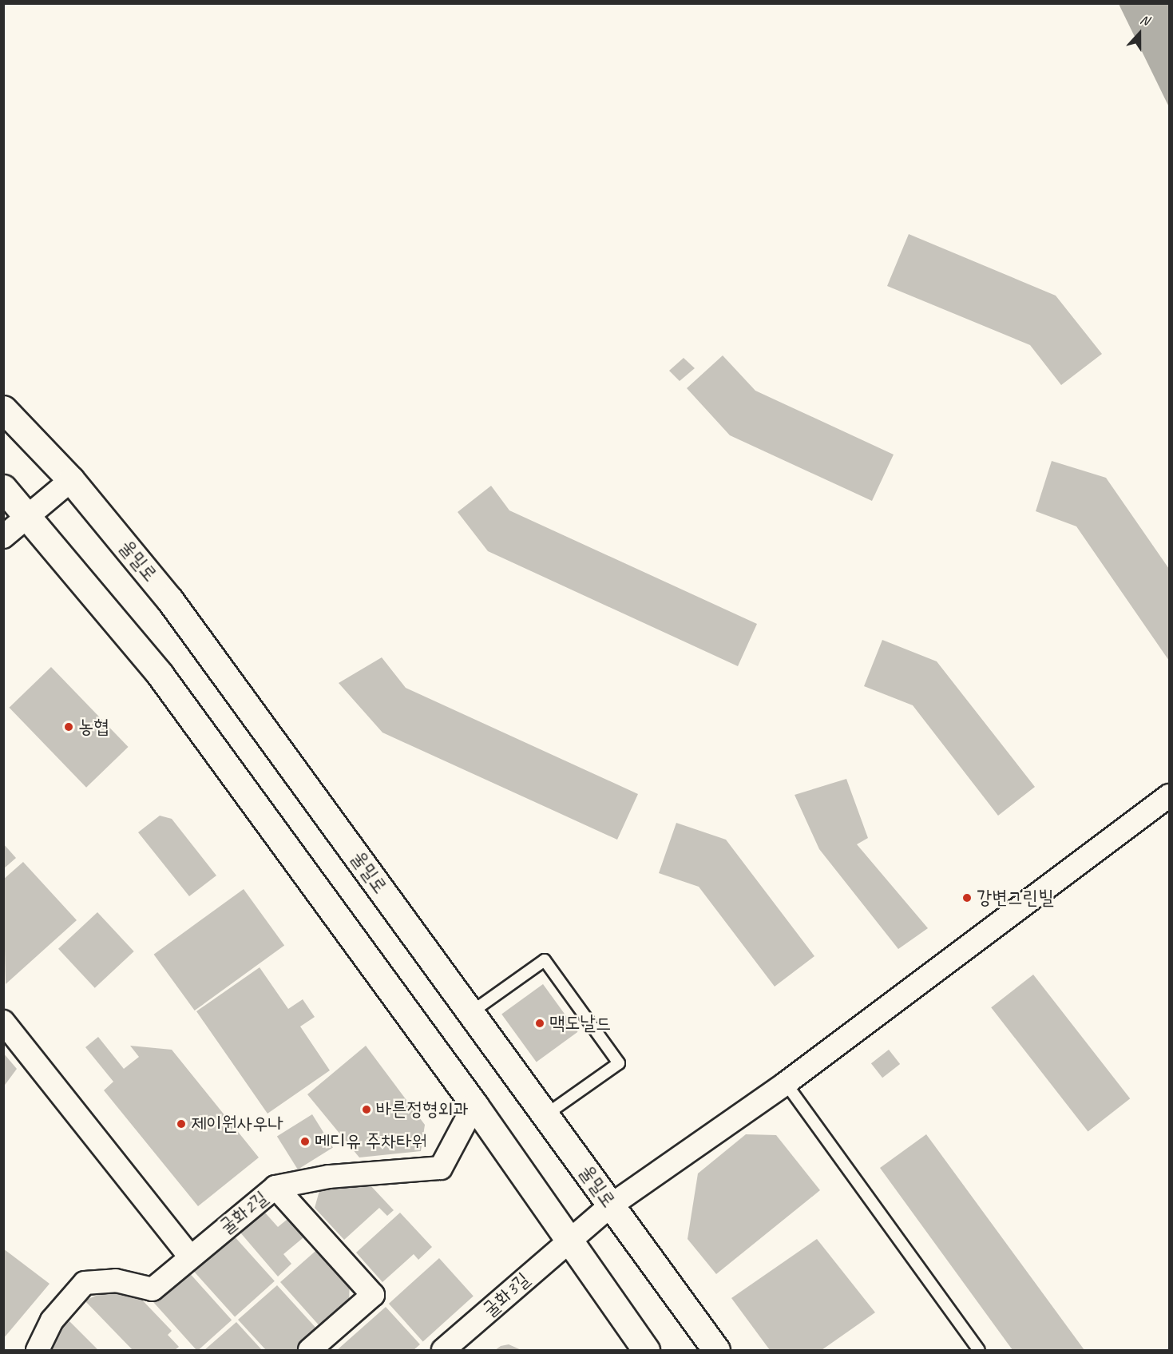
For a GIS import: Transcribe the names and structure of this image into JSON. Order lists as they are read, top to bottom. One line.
{"streets":{"main road":["울밀로"],"street":["굴화2길","굴화3길"]},"crossings":[["울밀로","굴화3길"]],"places":["농협","강변그린빌","맥도날드","바른정형외과","제이원사우나","메디유 주차타워"],"north":"top"}
